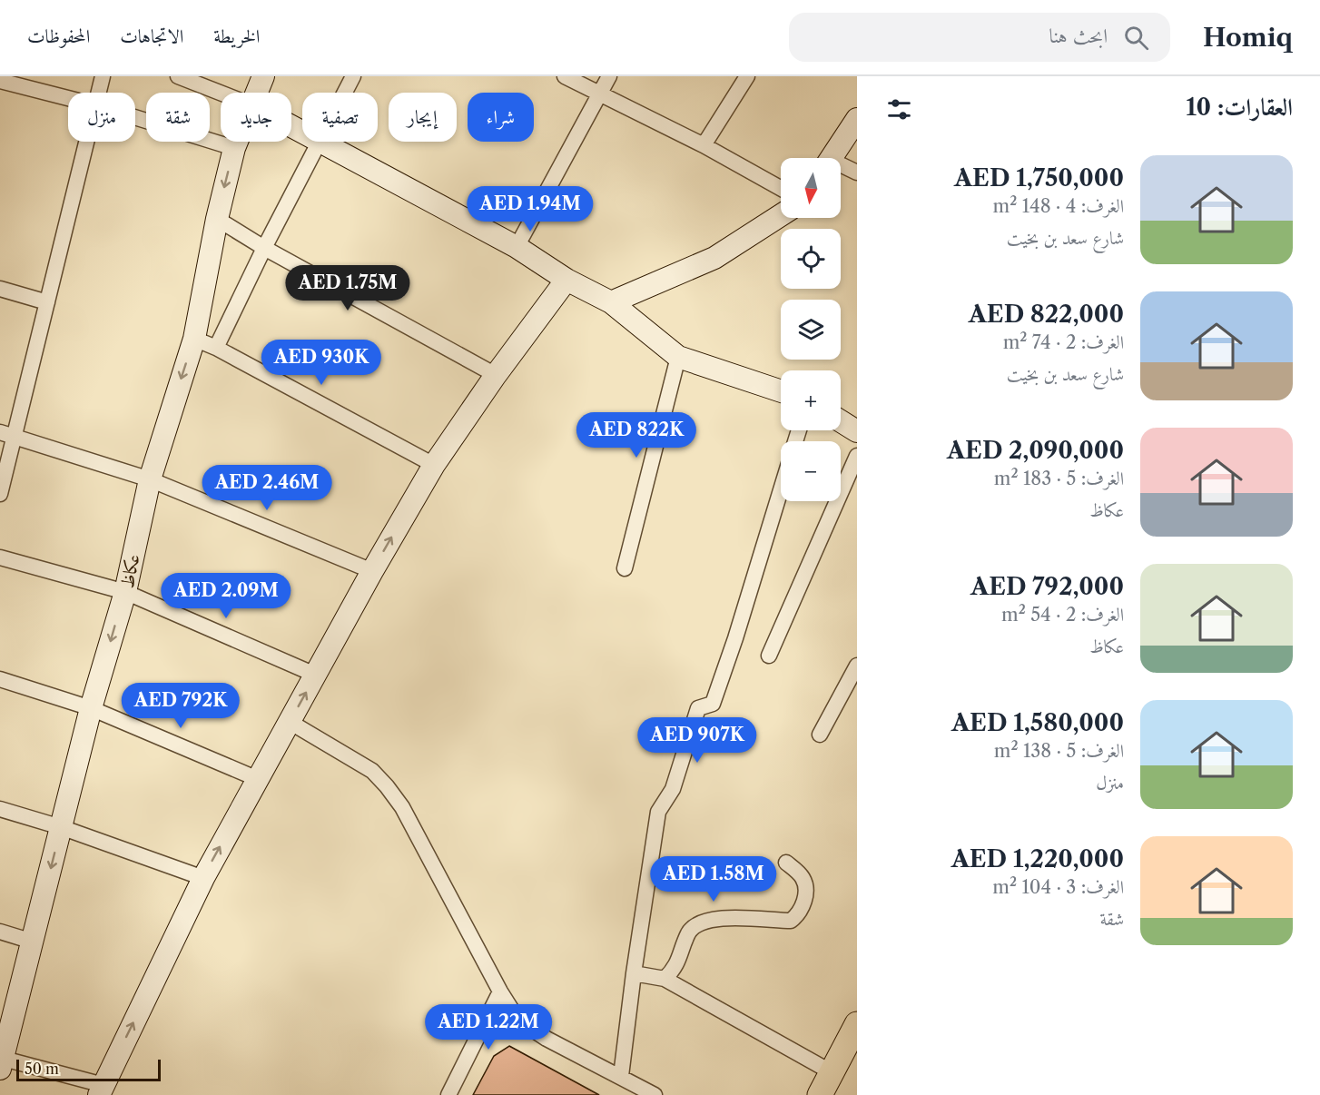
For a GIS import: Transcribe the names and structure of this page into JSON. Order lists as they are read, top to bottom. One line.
{"streets":{"street":["عكاظ"]},"scale_bar":"50 m","north":"bottom","page":{"header":"Homiq","search":"ابحث هنا","nav":["الخريطة","الاتجاهات","المحفوظات"],"heading":"العقارات: 10","chip":["شراء","إيجار","تصفية","جديد","شقة","منزل"],"list":[{"name":"AED 1,750,000","note":"الغرف: 4 · 148 m² · شارع سعد بن بخيت"},{"name":"AED 822,000","note":"الغرف: 2 · 74 m² · شارع سعد بن بخيت"},{"name":"AED 2,090,000","note":"الغرف: 5 · 183 m² · عكاظ"},{"name":"AED 792,000","note":"الغرف: 2 · 54 m² · عكاظ"},{"name":"AED 1,580,000","note":"الغرف: 5 · 138 m² · منزل"},{"name":"AED 1,220,000","note":"الغرف: 3 · 104 m² · شقة"}],"map_buttons":["+","−"],"price":["AED 1.94M","AED 1.75M","AED 930K","AED 822K","AED 2.46M","AED 2.09M","AED 792K","AED 907K","AED 1.58M","AED 1.22M"],"scale":"50 m"}}
